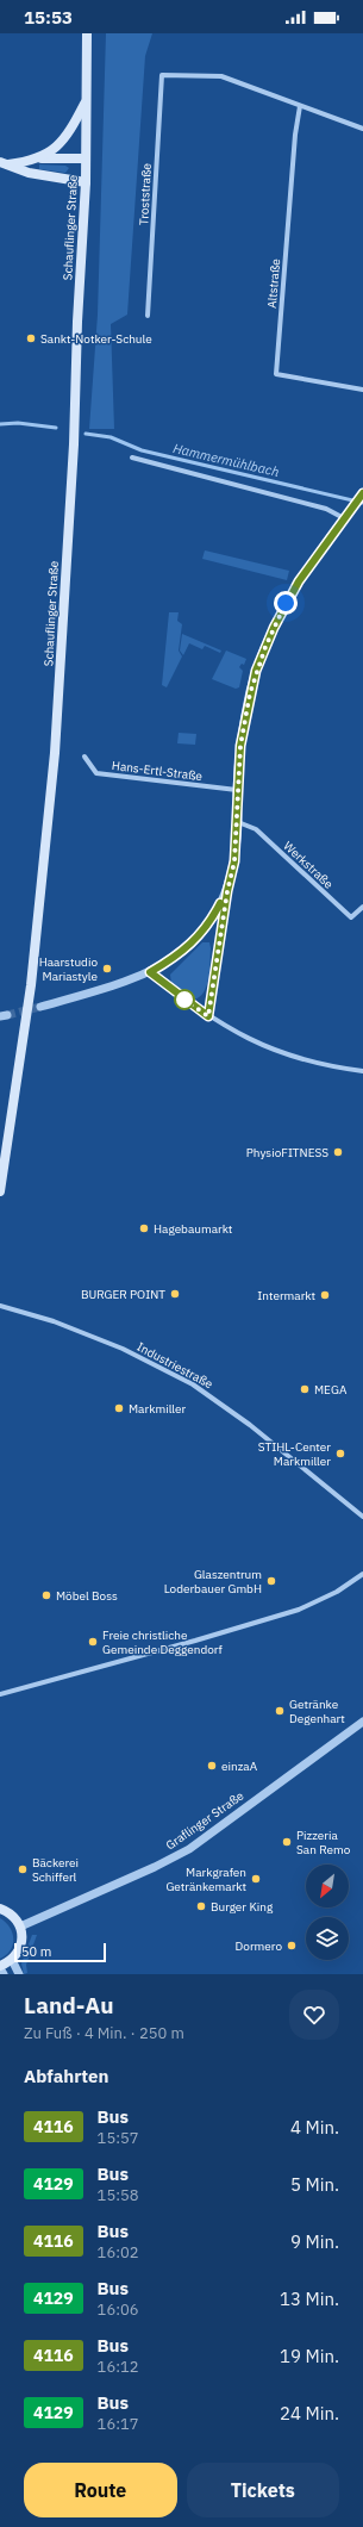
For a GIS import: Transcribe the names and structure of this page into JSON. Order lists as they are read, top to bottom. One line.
{"streets":{"main road":["Schauflinger Straße"],"street":["Troststraße","Altstraße","Hans-Ertl-Straße","Werkstraße","Industriestraße","Graflinger Straße"]},"crossings":[["Troststraße","Altstraße"]],"water":["Hammermühlbach"],"places":["Sankt-Notker-Schule","Haarstudio Mariastyle","PhysioFITNESS","Hagebaumarkt","BURGER POINT","Intermarkt","MEGA","Markmiller","STIHL-Center Markmiller","Glaszentrum Loderbauer GmbH","Möbel Boss","Freie christliche Gemeinde Deggendorf","Getränke Degenhart","einzaA","Pizzeria San Remo","Bäckerei Schifferl","Markgrafen Getränkemarkt","Burger King","Dormero"],"lines":["bus line 4116"],"scale_bar":"50 m","north":"bottom left","page":{"status":"15:53","scale":"50 m","heading":[["Land-Au","Zu Fuß · 4 Min. · 250 m"],"Abfahrten"],"list":[{"mark":"4116","name":"Bus","note":"15:57","value":"4 Min."},{"mark":"4129","name":"Bus","note":"15:58","value":"5 Min."},{"mark":"4116","name":"Bus","note":"16:02","value":"9 Min."},{"mark":"4129","name":"Bus","note":"16:06","value":"13 Min."},{"mark":"4116","name":"Bus","note":"16:12","value":"19 Min."},{"mark":"4129","name":"Bus","note":"16:17","value":"24 Min."}],"buttons":["Route","Tickets"]}}
